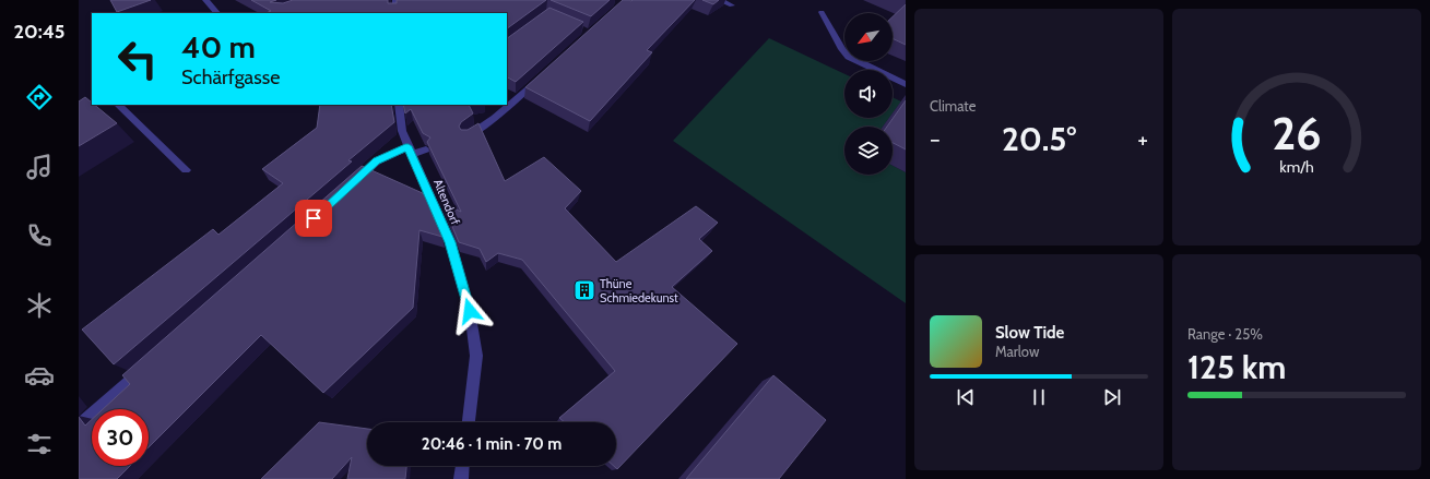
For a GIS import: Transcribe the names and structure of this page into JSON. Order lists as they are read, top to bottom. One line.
{"streets":{"street":["Altendorf"]},"places":{"building":["Thüne Schmiedekunst"]},"north":"bottom left","page":{"tabs":"20:45","tile":["Climate",["Range · 25%","125 km"]],"turn":["40 m","Schärfgasse"],"heat":["−","20.5°","+"],"song":["Slow Tide","Marlow"],"limit":"30","trip":"20:46 · 1 min · 70 m","gauge":["26","km/h"]}}
